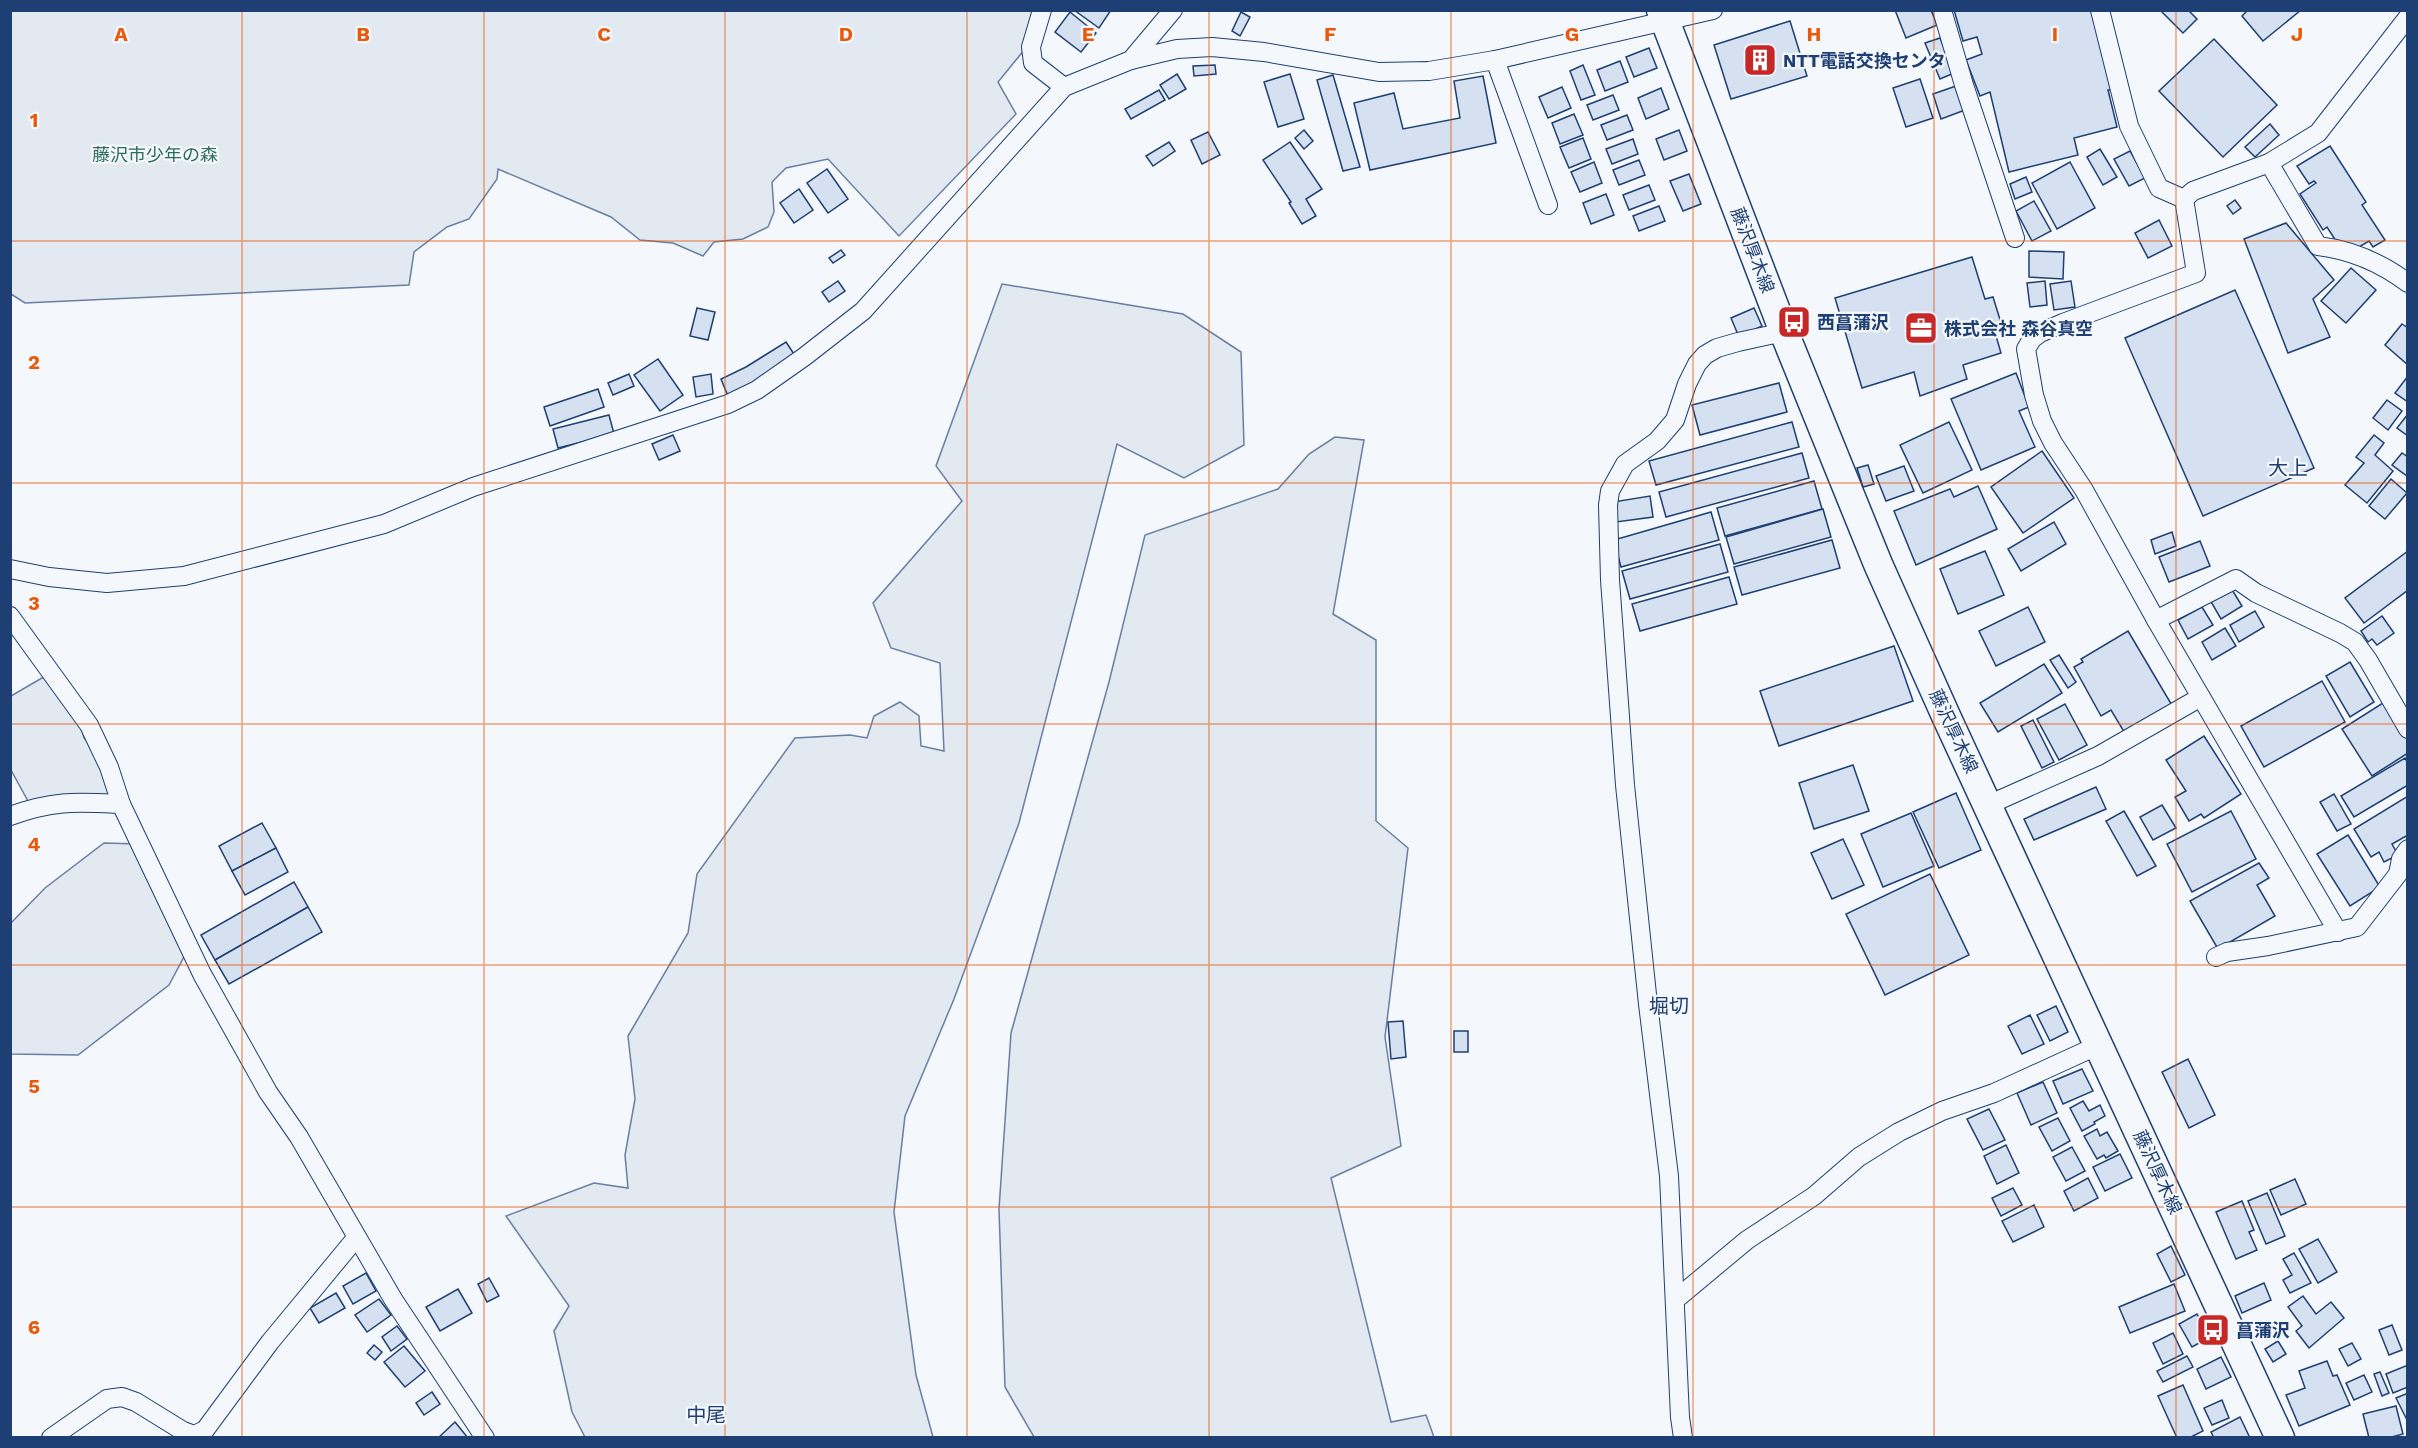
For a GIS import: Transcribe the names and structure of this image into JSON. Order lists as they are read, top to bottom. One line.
{"streets":{"main road":["藤沢厚木線"]},"districts":["大上","堀切","中尾"],"parks":["藤沢市少年の森"],"places":{"building":["NTT電話交換センタ"],"bus stop":["西菖蒲沢","菖蒲沢"],"office":["株式会社 森谷真空"]},"grid":{"columns":["A","B","C","D","E","F","G","H","I","J"],"rows":["1","2","3","4","5","6"]}}
